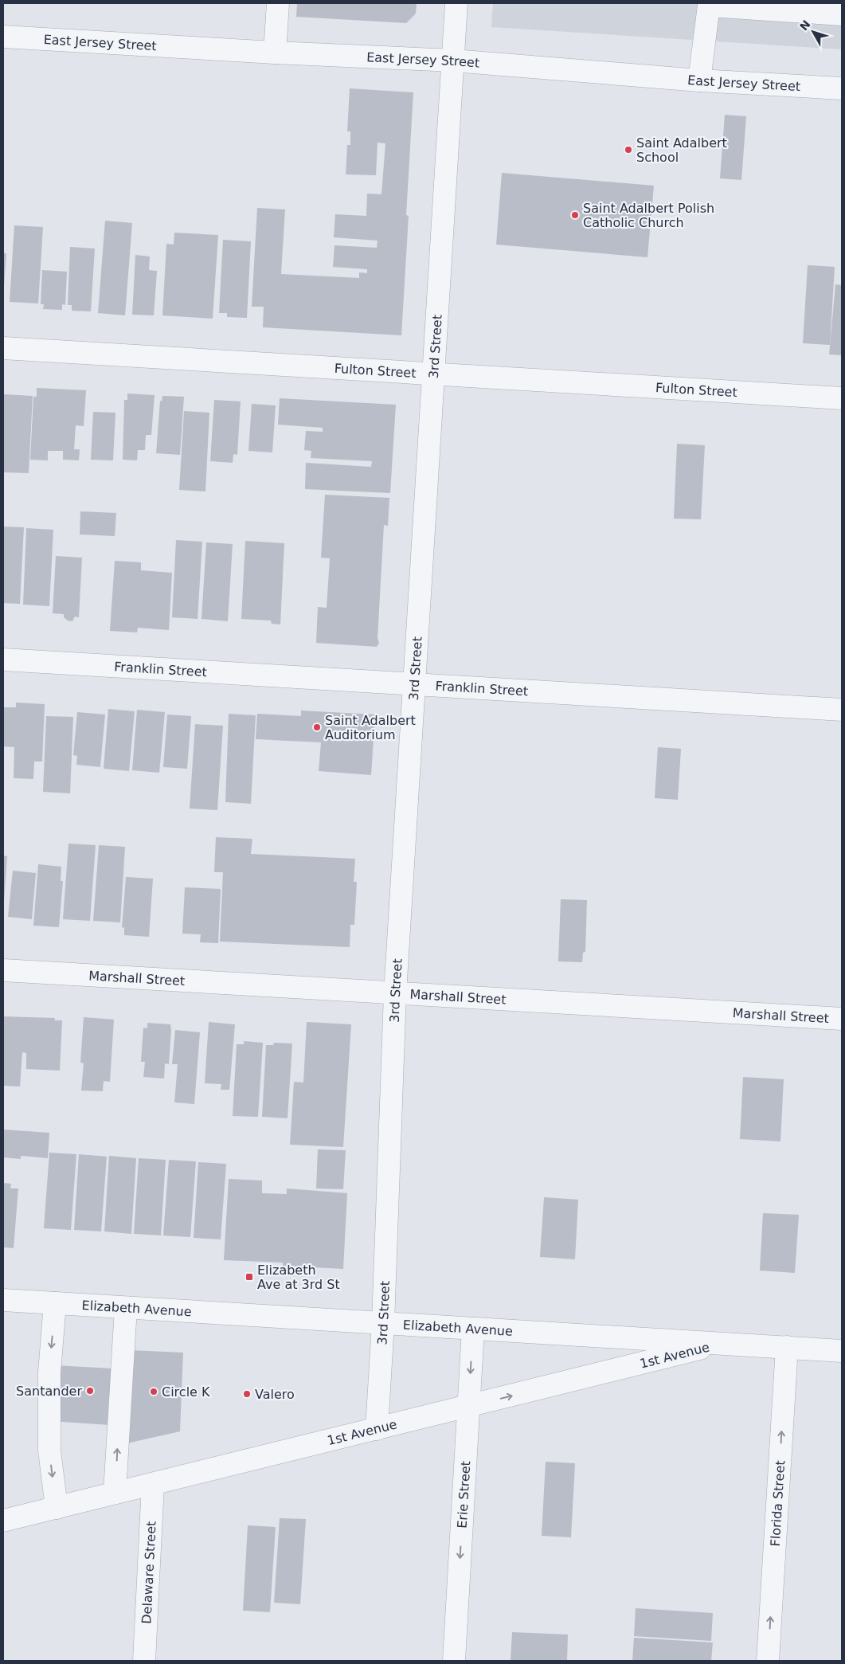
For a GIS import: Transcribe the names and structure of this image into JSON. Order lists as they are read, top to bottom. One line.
{"streets":{"street":["East Jersey Street","3rd Street","Fulton Street","Franklin Street","Marshall Street","Elizabeth Avenue","1st Avenue","Erie Street","Florida Street","Delaware Street"]},"crossings":[["East Jersey Street","3rd Street"],["3rd Street","Fulton Street"],["3rd Street","Franklin Street"],["3rd Street","Marshall Street"],["3rd Street","Elizabeth Avenue"],["3rd Street","1st Avenue"],["Elizabeth Avenue","1st Avenue"],["Elizabeth Avenue","Erie Street"],["Elizabeth Avenue","Florida Street"],["1st Avenue","Erie Street"],["1st Avenue","Delaware Street"]],"one_way":["1st Avenue","Erie Street","Florida Street"],"places":{"other":["Saint Adalbert School","Saint Adalbert Polish Catholic Church","Saint Adalbert Auditorium","Santander","Circle K","Valero"],"transit":["Elizabeth Ave at 3rd St"]},"north":"top left"}
